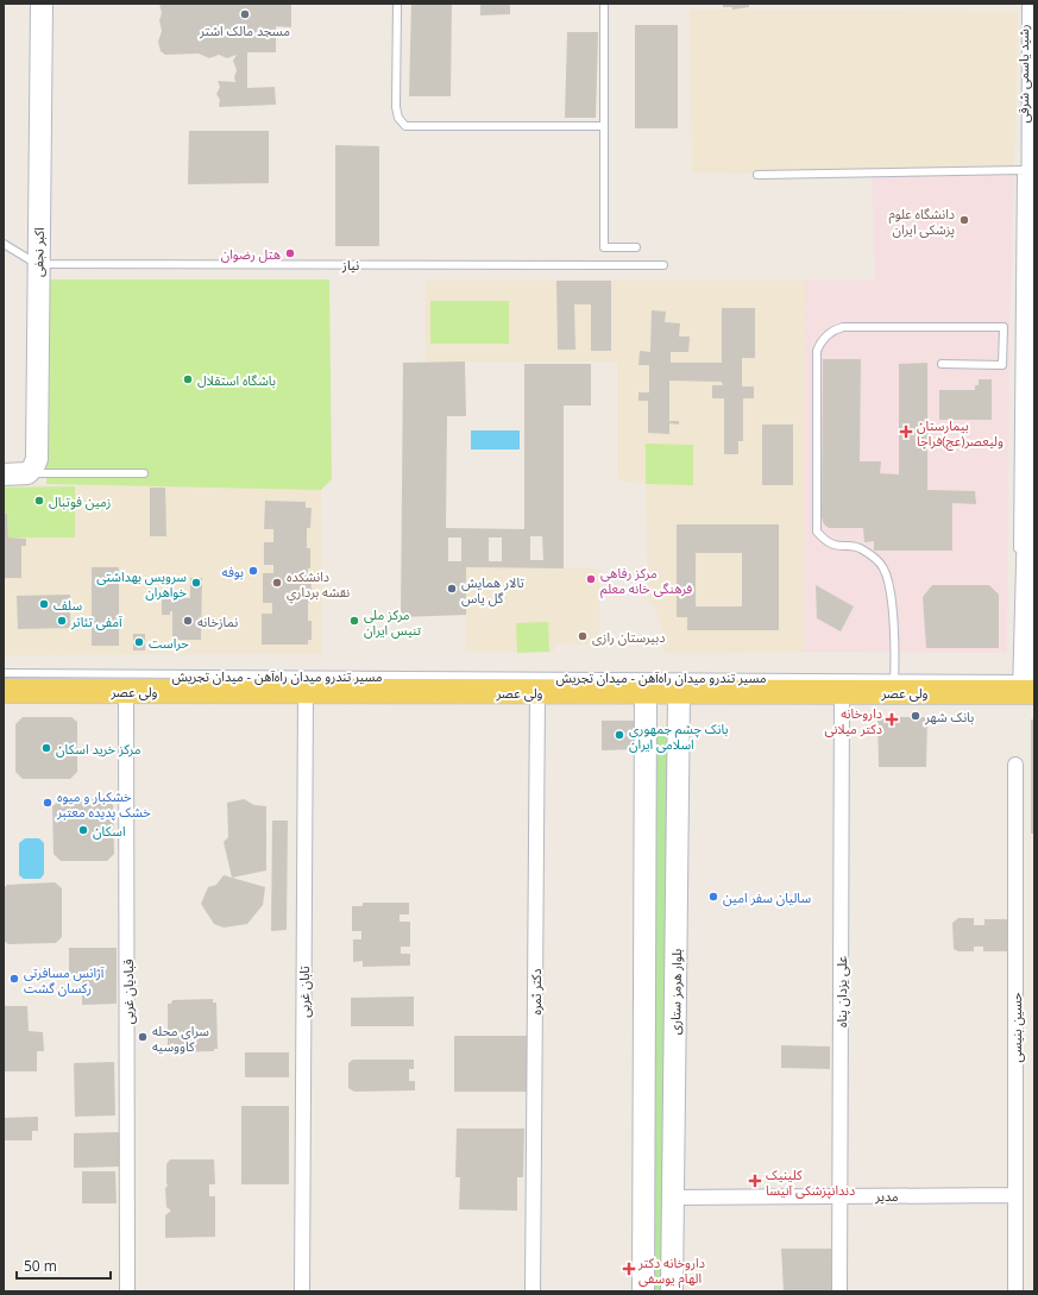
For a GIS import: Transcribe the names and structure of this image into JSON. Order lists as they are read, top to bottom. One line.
{"streets":{"main road":["ولی عصر"],"street":["رشید یاسمی شرقی","اکبر نجفی","قبادیان غربی","تابان غربی","دکتر ثمره","بلوار هرمز ستاری","علی یزدان پناه","حسین بنیسی","مدیر"],"lane":["نیاز","مسیر تندرو میدان راه‌آهن - میدان تجریش"]},"crossings":[["رشید یاسمی شرقی","ولی عصر"],["اکبر نجفی","نیاز"],["مسیر تندرو میدان راه‌آهن - میدان تجریش","ولی عصر"],["ولی عصر","قبادیان غربی"],["ولی عصر","تابان غربی"],["ولی عصر","دکتر ثمره"],["ولی عصر","بلوار هرمز ستاری"],["ولی عصر","علی یزدان پناه"],["بلوار هرمز ستاری","مدیر"],["علی یزدان پناه","مدیر"],["حسین بنیسی","مدیر"]],"places":{"other":["مسجد مالک اشتر","دانشگاه علوم پزشکی ایران","هتل رضوان","باشگاه استقلال","زمین فوتبال","بوفه","مرکز رفاهی فرهنگی خانه معلم","سرویس بهداشتی خواهران","دانشكده نقشه برداري","تالار همایش گل یاس","سلف","آمفی تئاتر","نمازخانه","مرکز ملی تنیس ایران","دبیرستان رازی","حراست","بانک شهر","بانک چشم جمهوری اسلامی ایران","مرکز خرید اسکان","خشکبار و میوه خشک پدیده معتبر","اسکان","سالیان سفر امین","آژانس مسافرتی رکسان گشت","سرای محله کاووسیه"],"health":["بیمارستان ولیعصر(عج)فراجا","داروخانه دکتر میلانی","کلینیک دندانپزشکی آنیسا","داروخانه دکتر الهام یوسفی"]},"scale_bar":"50 m"}
